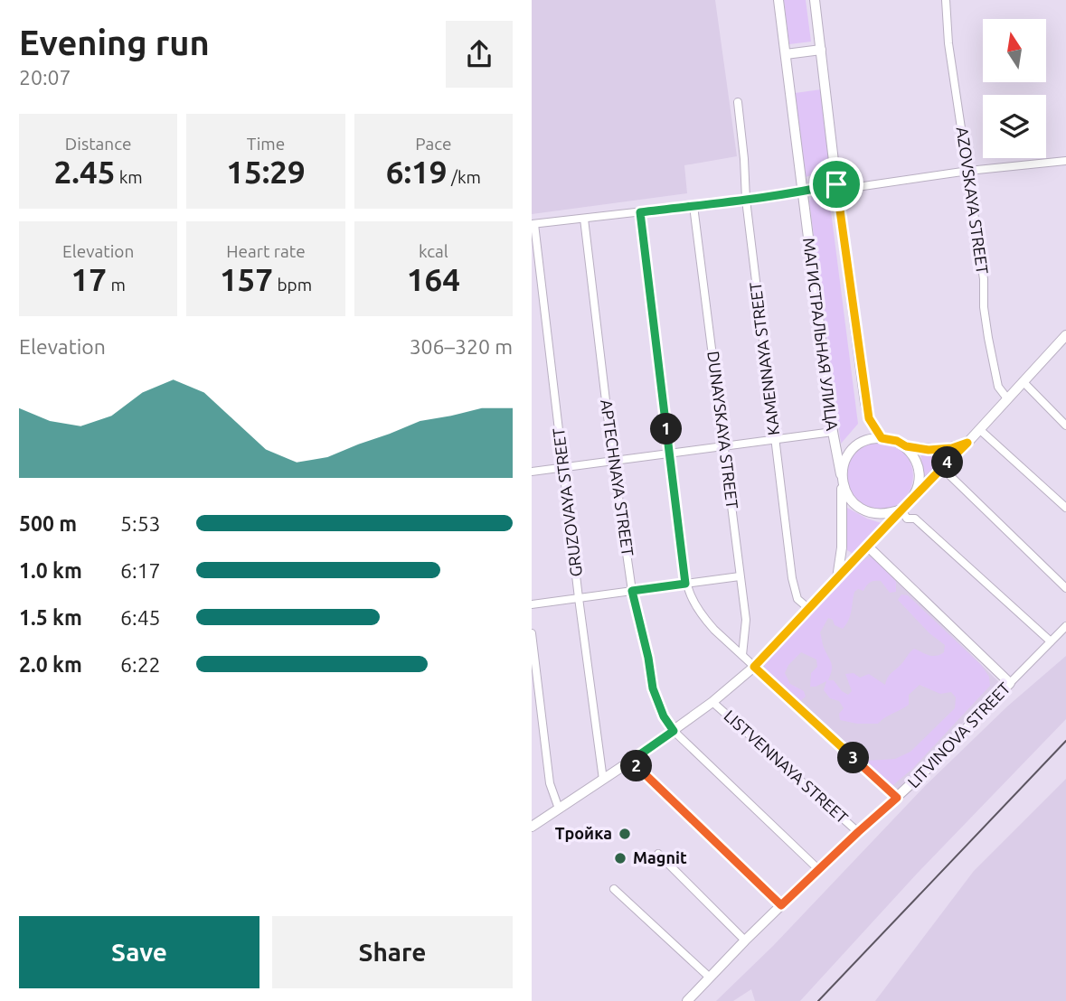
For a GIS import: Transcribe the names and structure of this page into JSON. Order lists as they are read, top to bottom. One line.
{"streets":{"main road":["МАГИСТРАЛЬНАЯ УЛИЦА","LITVINOVA STREET"],"street":["AZOVSKAYA STREET","KAMENNAYA STREET","DUNAYSKAYA STREET","APTECHNAYA STREET","GRUZOVAYA STREET","LISTVENNAYA STREET"]},"crossings":[["APTECHNAYA STREET","LITVINOVA STREET"],["LITVINOVA STREET","LISTVENNAYA STREET"]],"places":["Тройка","Magnit"],"north":"top","page":{"heading":["Evening run","20:07"],"stats":[["Distance","2.45 km"],["Time","15:29"],["Pace","6:19 /km"],["Elevation","17 m"],["Heart rate","157 bpm"],["kcal","164"]],"chart":["Elevation","306–320 m"],"pins":["1","4","3","2"],"list":[{"name":"500 m","note":"5:53"},{"name":"1.0 km","note":"6:17"},{"name":"1.5 km","note":"6:45"},{"name":"2.0 km","note":"6:22"}],"buttons":["Save","Share"]}}
